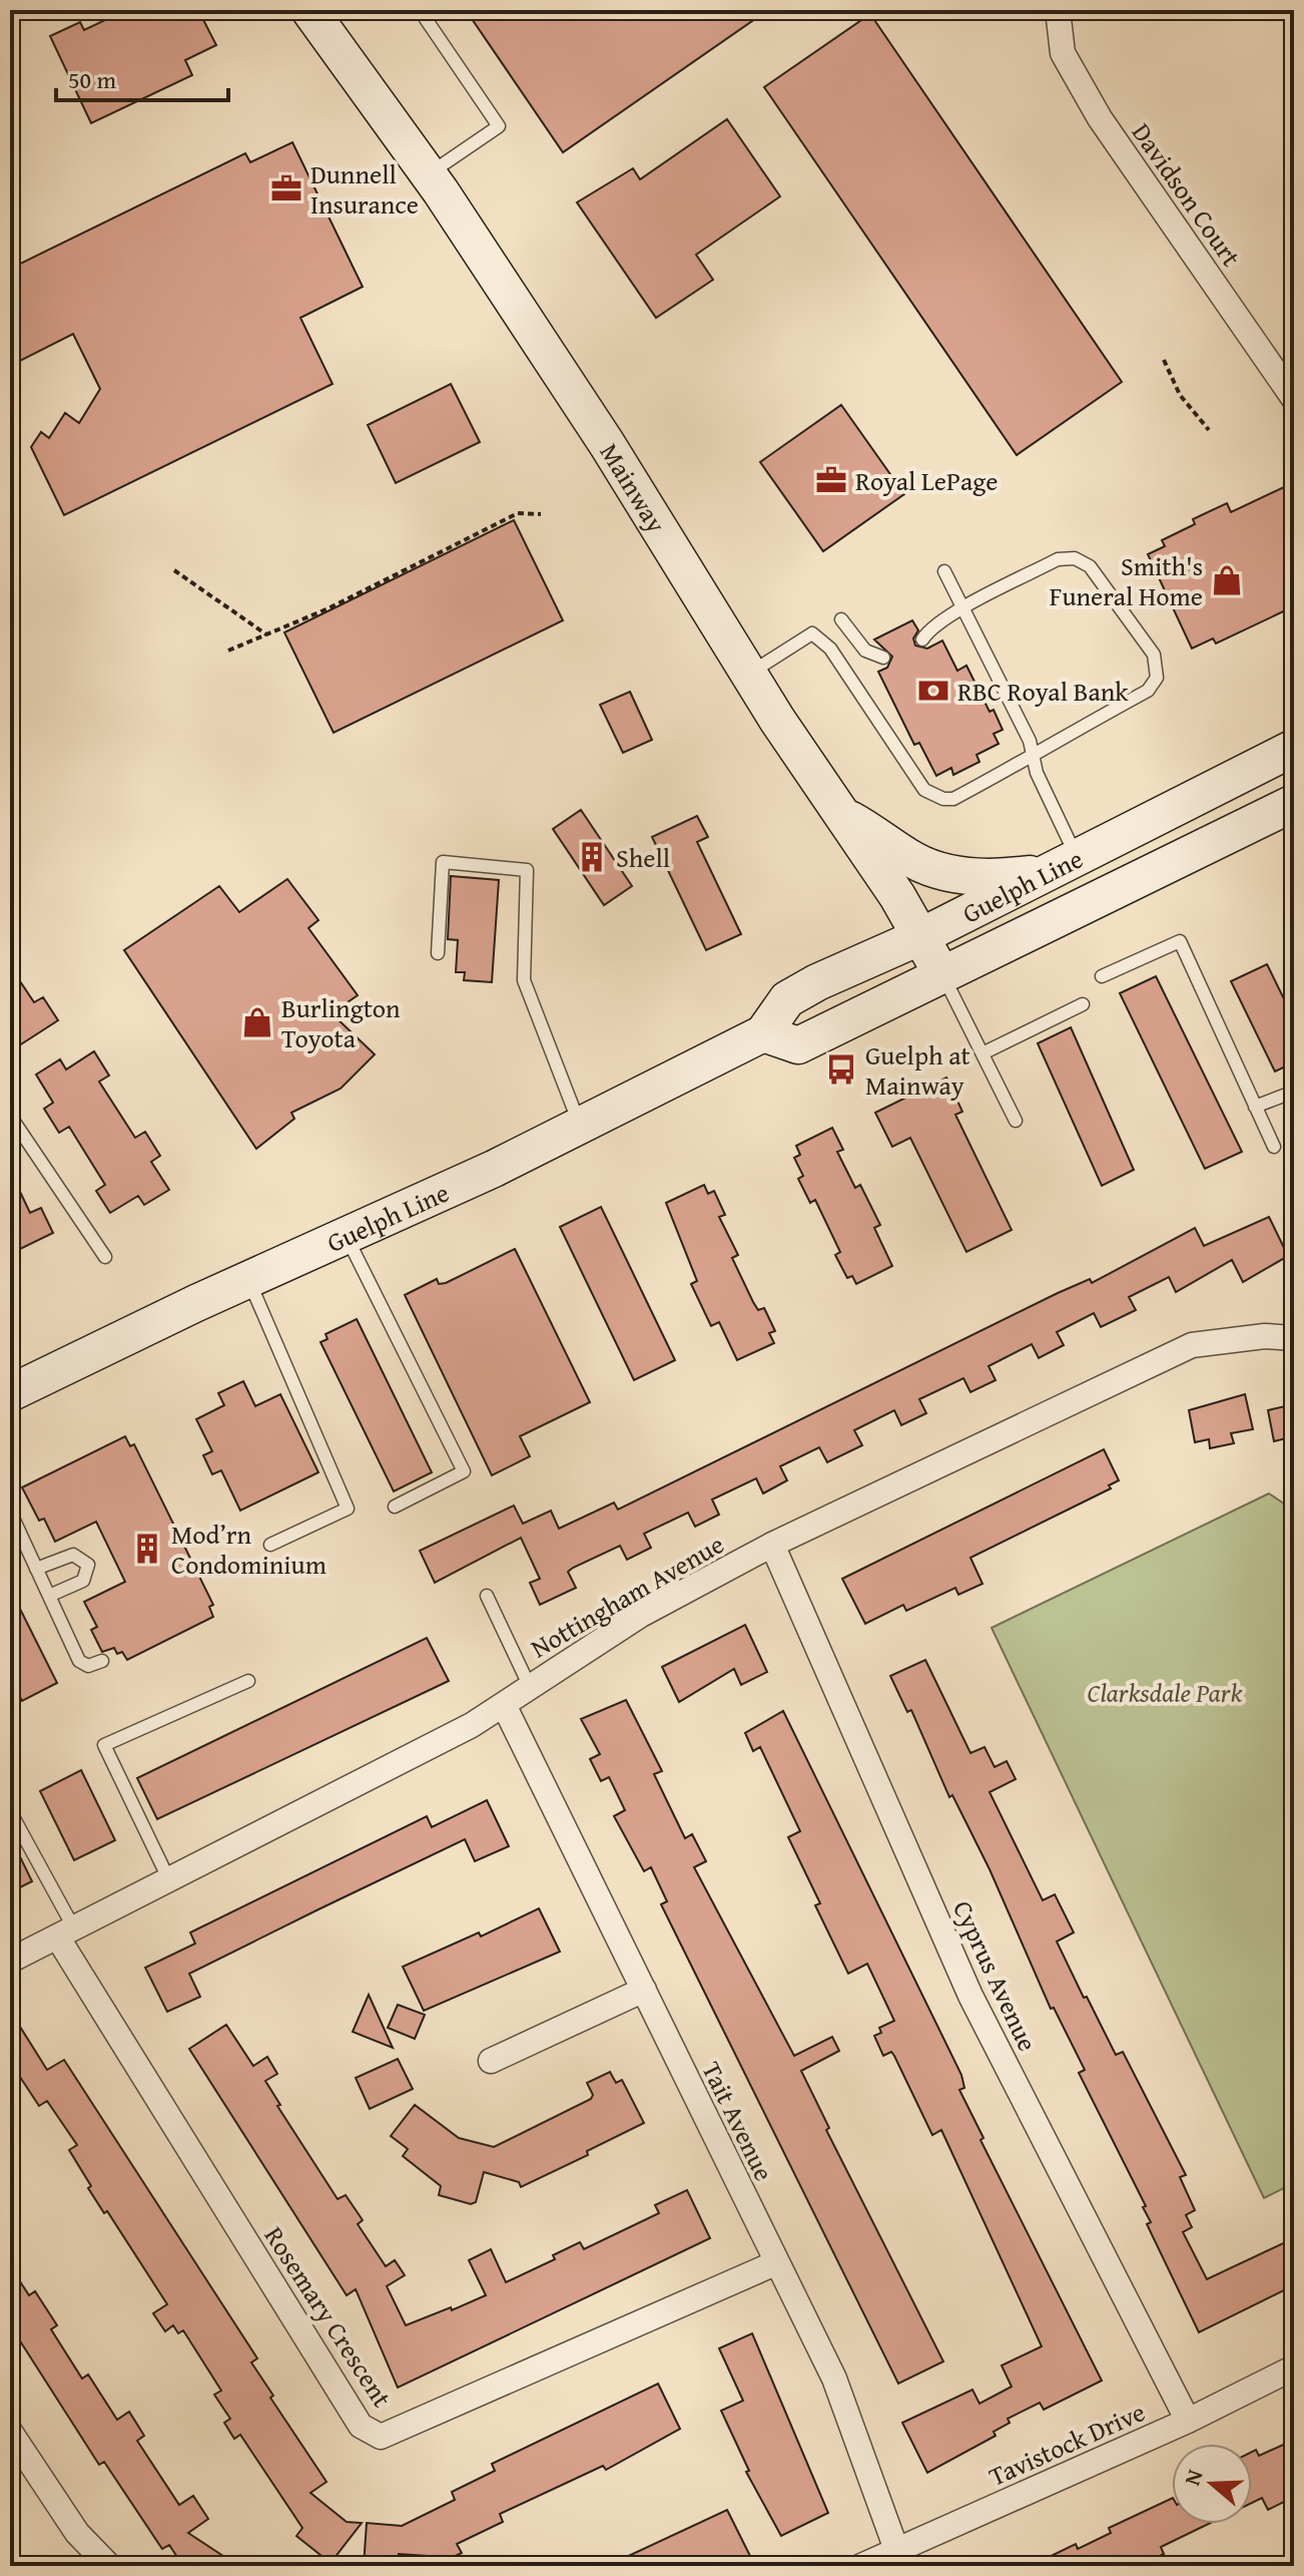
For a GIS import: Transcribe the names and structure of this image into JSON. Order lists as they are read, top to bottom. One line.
{"streets":{"main road":["Mainway","Guelph Line"],"street":["Davidson Court","Nottingham Avenue","Cyprus Avenue","Tait Avenue","Rosemary Crescent","Tavistock Drive"]},"crossings":[["Mainway","Guelph Line"],["Nottingham Avenue","Cyprus Avenue"],["Nottingham Avenue","Tait Avenue"],["Nottingham Avenue","Rosemary Crescent"],["Cyprus Avenue","Tavistock Drive"],["Tait Avenue","Rosemary Crescent"],["Tait Avenue","Tavistock Drive"]],"parks":["Clarksdale Park"],"places":{"office":["Dunnell Insurance","Royal LePage"],"shop":["Smith's Funeral Home","Burlington Toyota"],"bank":["RBC Royal Bank"],"building":["Shell","Mod’rn Condominium"],"bus stop":["Guelph at Mainway"]},"scale_bar":"50 m","north":"left"}
